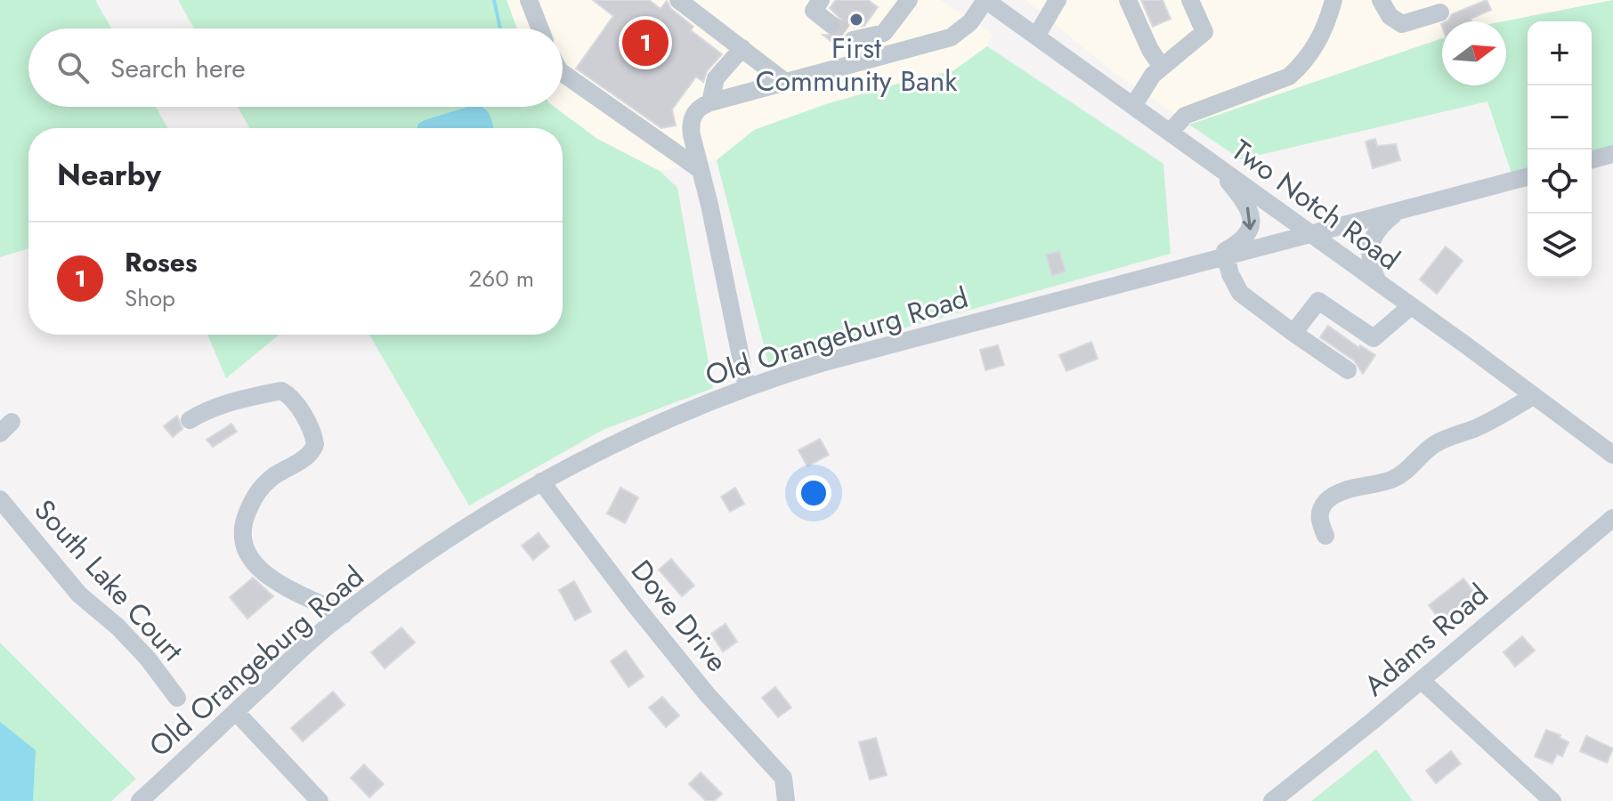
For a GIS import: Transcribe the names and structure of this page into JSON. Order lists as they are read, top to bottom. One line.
{"streets":{"street":["Two Notch Road","Old Orangeburg Road","South Lake Court","Dove Drive","Adams Road"]},"crossings":[["Two Notch Road","Old Orangeburg Road"],["Old Orangeburg Road","Dove Drive"]],"places":["First Community Bank"],"north":"right","page":{"pins":"1","map_buttons":["+","−"],"search":"Search here","heading":"Nearby","list":[{"mark":"1","name":"Roses","note":"Shop","value":"260 m"}]}}
